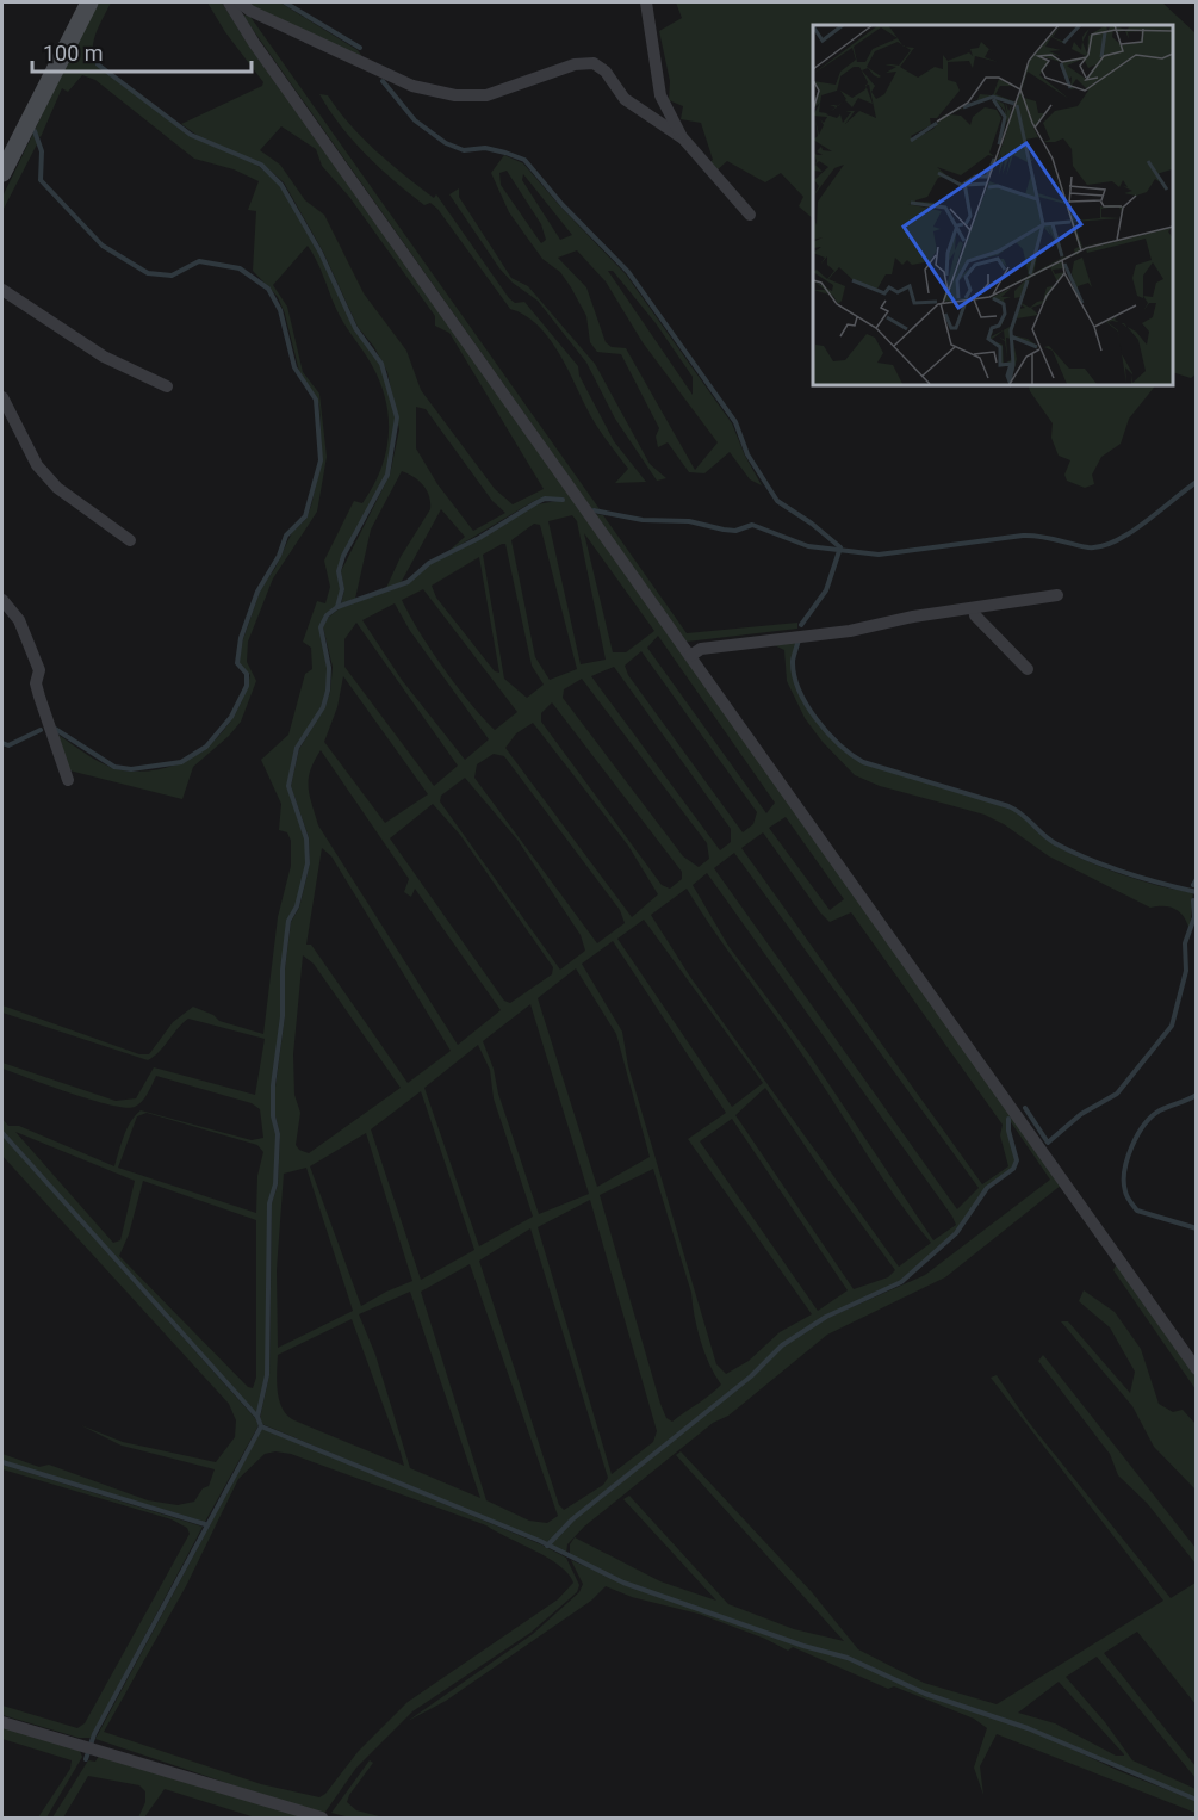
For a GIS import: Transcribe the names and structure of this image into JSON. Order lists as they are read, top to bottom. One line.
{"scale_bar":"100 m"}
